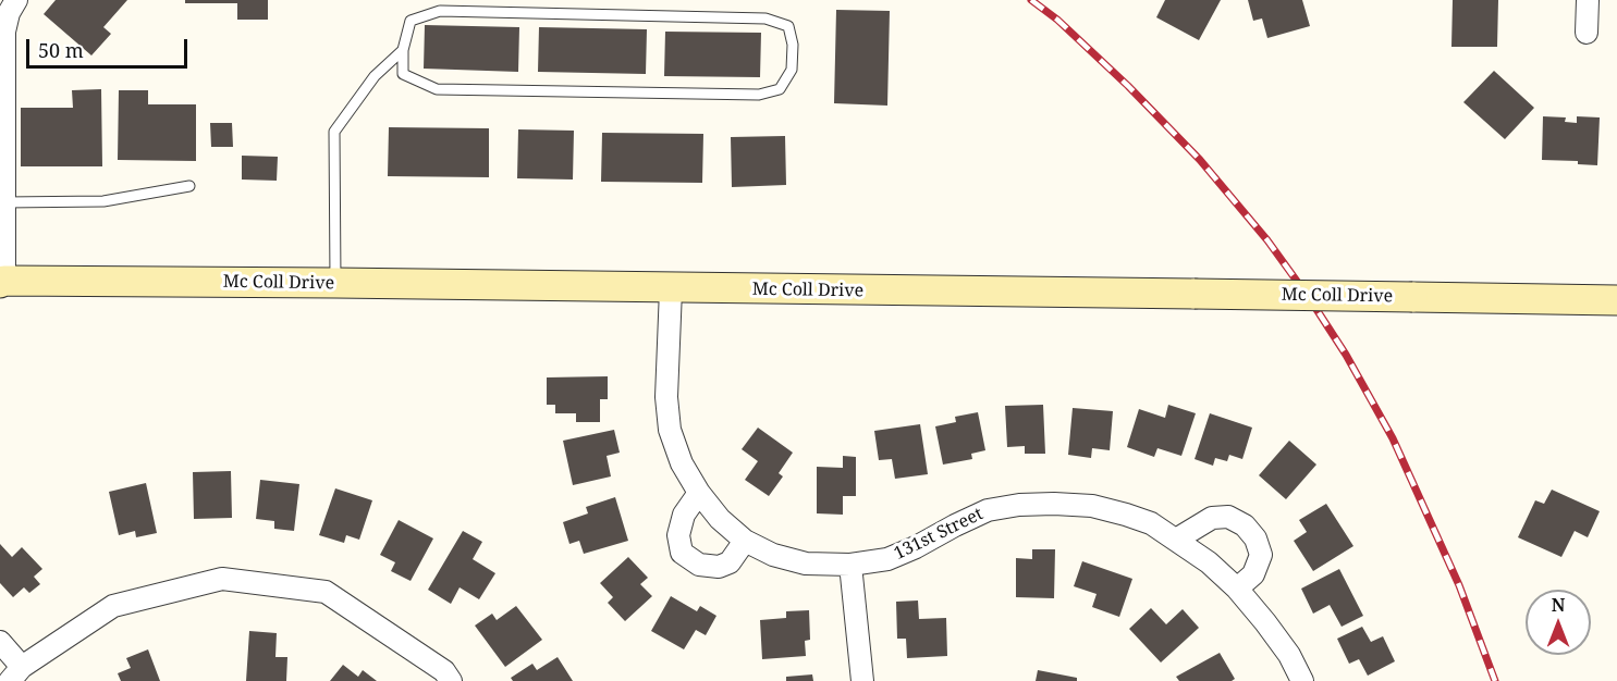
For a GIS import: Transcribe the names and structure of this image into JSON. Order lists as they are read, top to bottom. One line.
{"streets":{"main road":["Mc Coll Drive"],"street":["131st Street"]},"crossings":[["Mc Coll Drive","131st Street"]],"scale_bar":"50 m","north":"top"}
